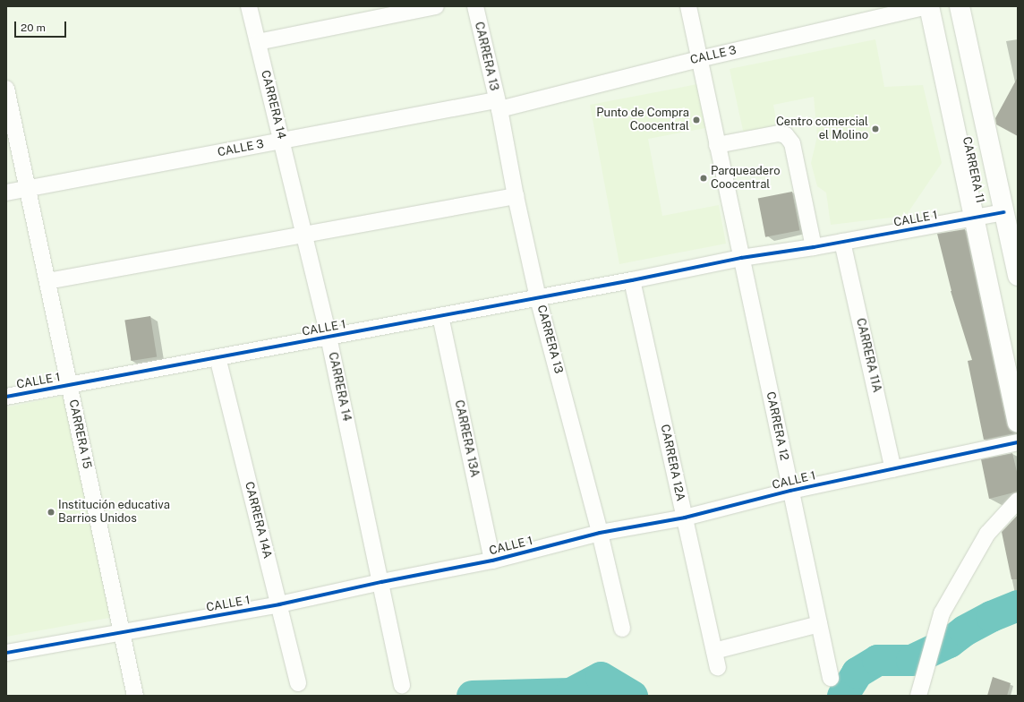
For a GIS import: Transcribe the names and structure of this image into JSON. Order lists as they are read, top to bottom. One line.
{"streets":{"main road":["CARRERA 11"],"street":["CALLE 3","CARRERA 13","CARRERA 14","CALLE 1","CARRERA 11A","CARRERA 12","CARRERA 15","CARRERA 13A","CARRERA 12A","CARRERA 14A"]},"crossings":[["CALLE 3","CARRERA 13"],["CALLE 3","CARRERA 14"],["CALLE 3","CARRERA 11"],["CALLE 3","CARRERA 12"],["CALLE 3","CARRERA 15"],["CARRERA 13","CALLE 1"],["CARRERA 14","CALLE 1"],["CARRERA 11","CALLE 1"],["CALLE 1","CARRERA 11A"],["CALLE 1","CARRERA 12"],["CALLE 1","CARRERA 15"],["CALLE 1","CARRERA 13A"],["CALLE 1","CARRERA 12A"],["CALLE 1","CARRERA 14A"]],"places":["Punto de Compra Coocentral","Centro comercial el Molino","Parqueadero Coocentral","Institución educativa Barrios Unidos"],"scale_bar":"20 m"}
